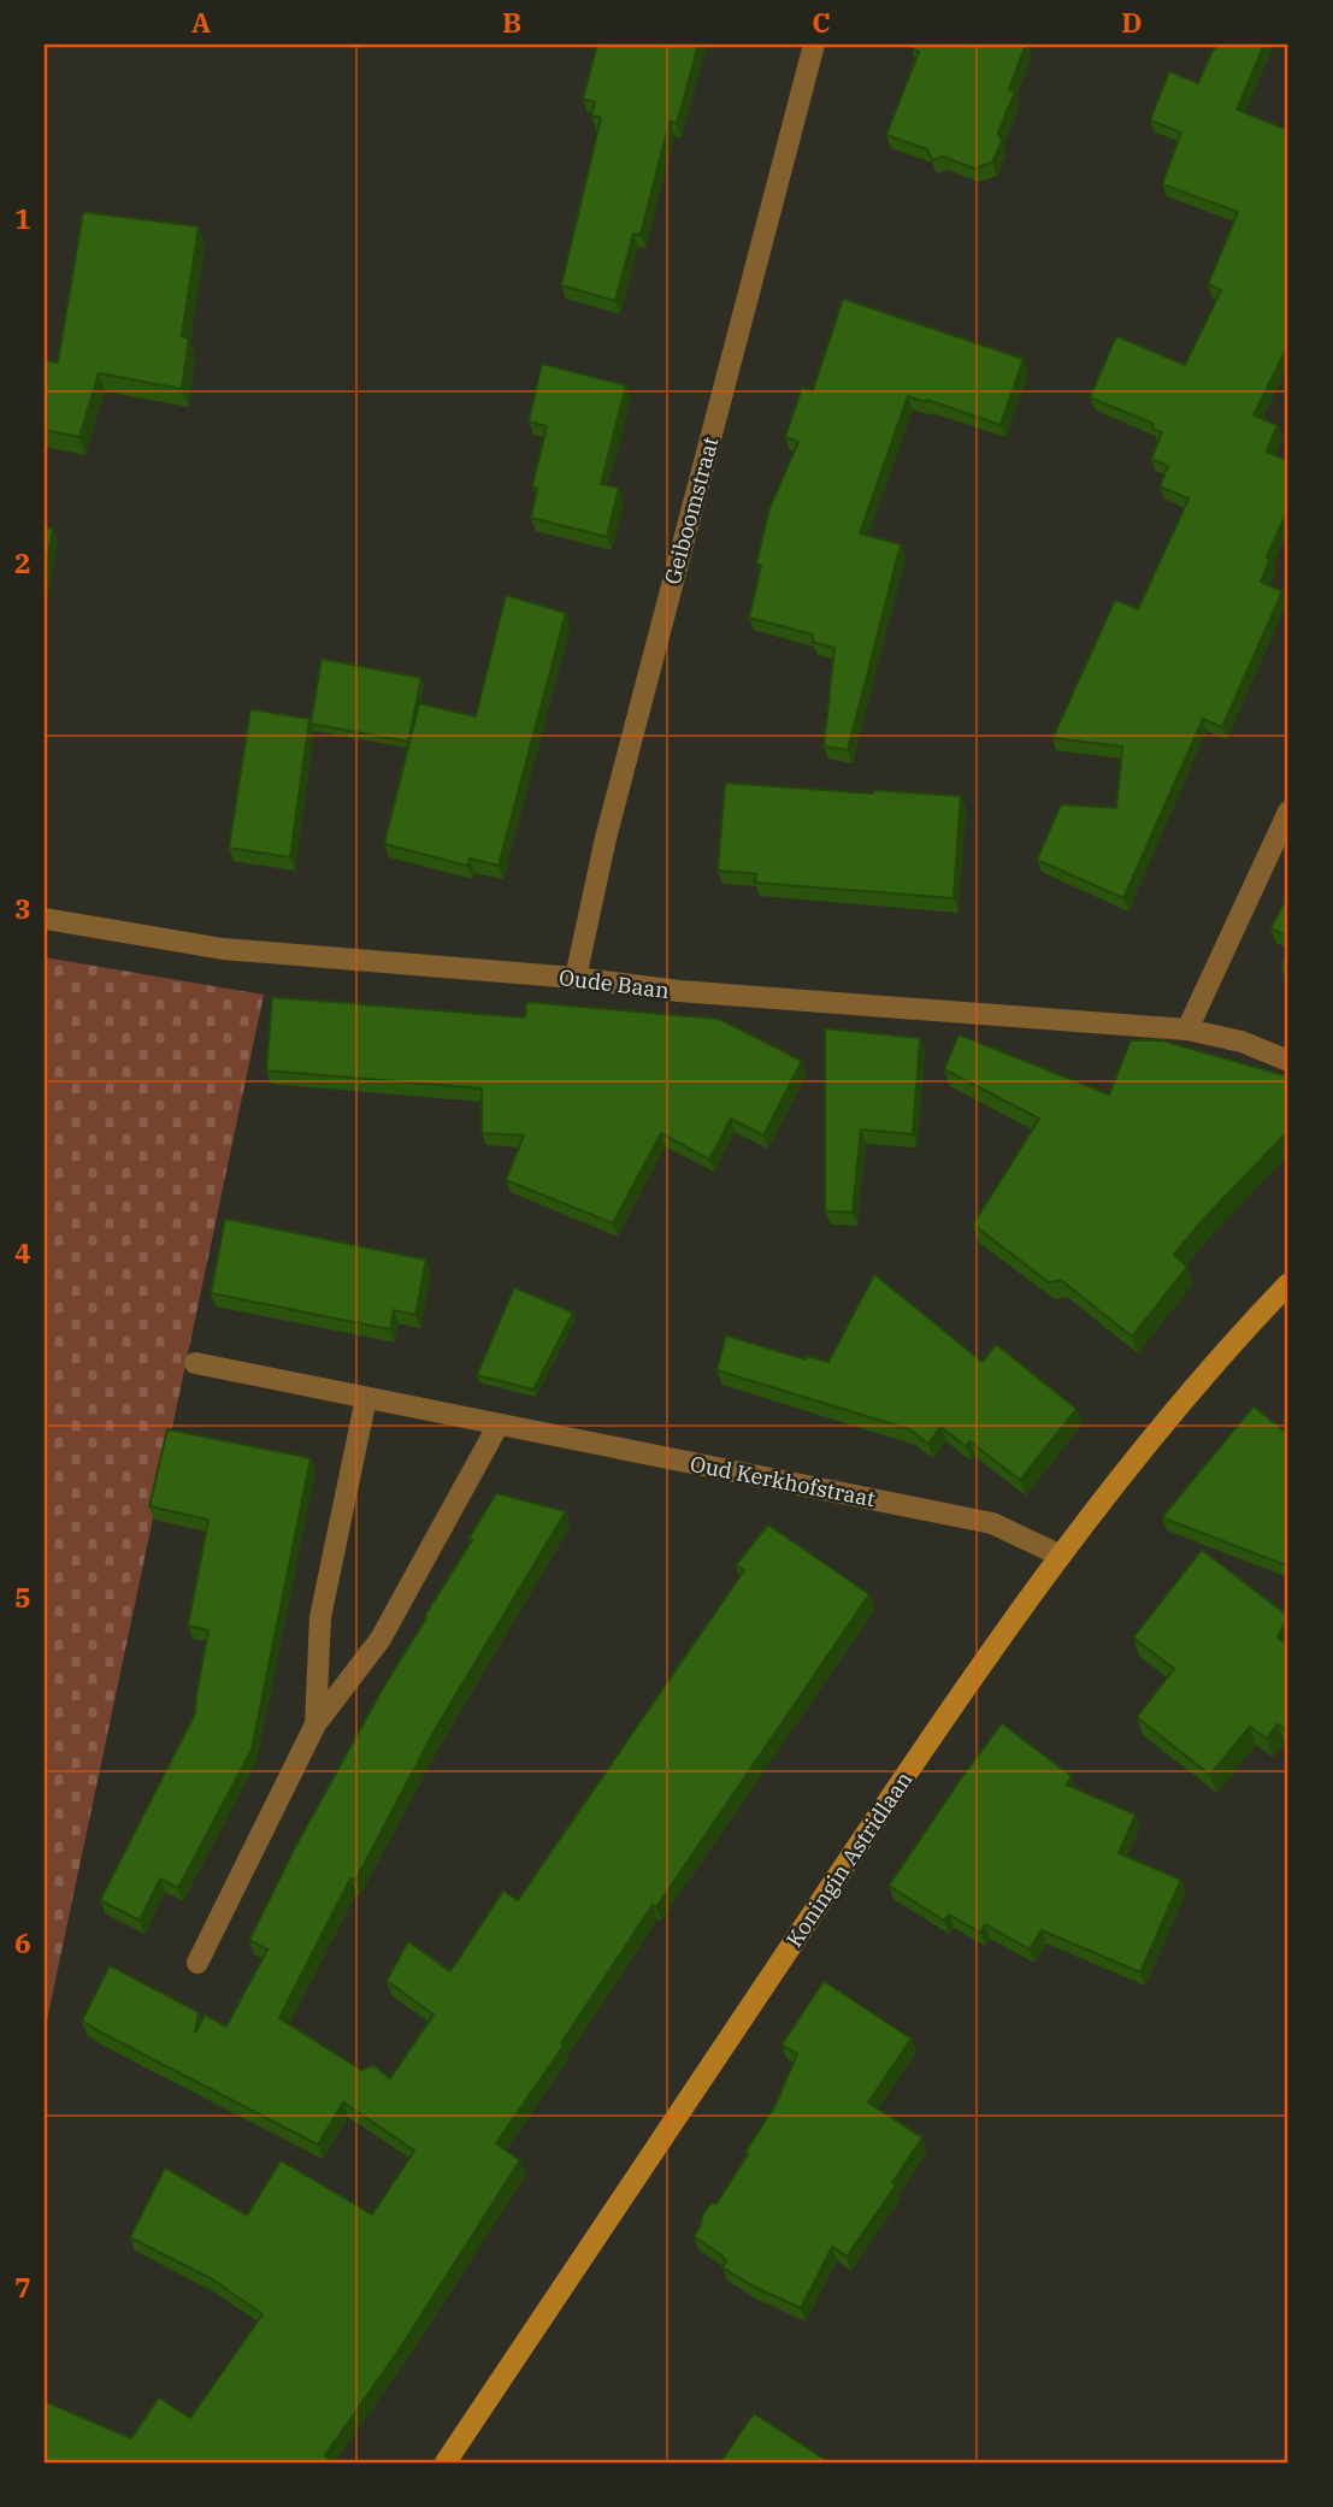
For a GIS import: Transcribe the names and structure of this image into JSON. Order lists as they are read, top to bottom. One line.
{"streets":{"main road":["Koningin Astridlaan"],"street":["Geiboomstraat","Oude Baan","Oud Kerkhofstraat"]},"crossings":[["Geiboomstraat","Oude Baan"],["Oud Kerkhofstraat","Koningin Astridlaan"]],"grid":{"columns":["A","B","C","D"],"rows":["1","2","3","4","5","6","7"]}}
